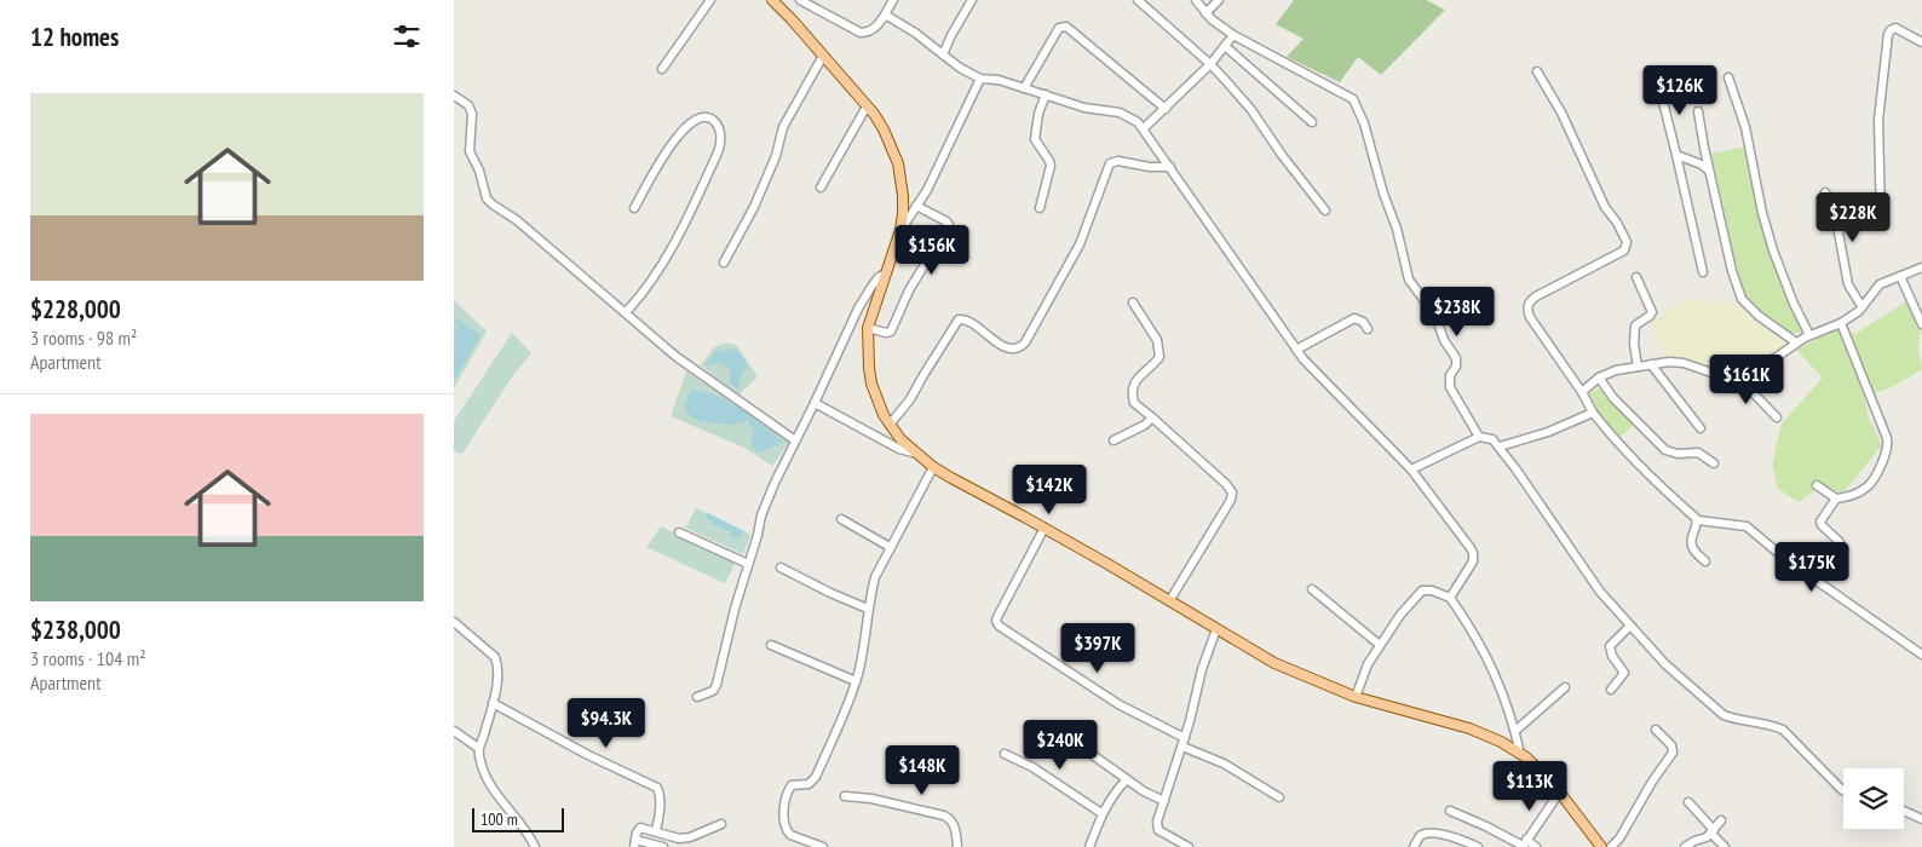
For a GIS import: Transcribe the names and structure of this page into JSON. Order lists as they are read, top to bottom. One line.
{"scale_bar":"100 m","page":{"heading":"12 homes","price":["$126K","$228K","$156K","$238K","$161K","$142K","$175K","$397K","$94.3K","$240K","$148K","$113K"],"list":[{"name":"$228,000","note":"3 rooms · 98 m² · Apartment"},{"name":"$238,000","note":"3 rooms · 104 m² · Apartment"}],"scale":"100 m"}}
